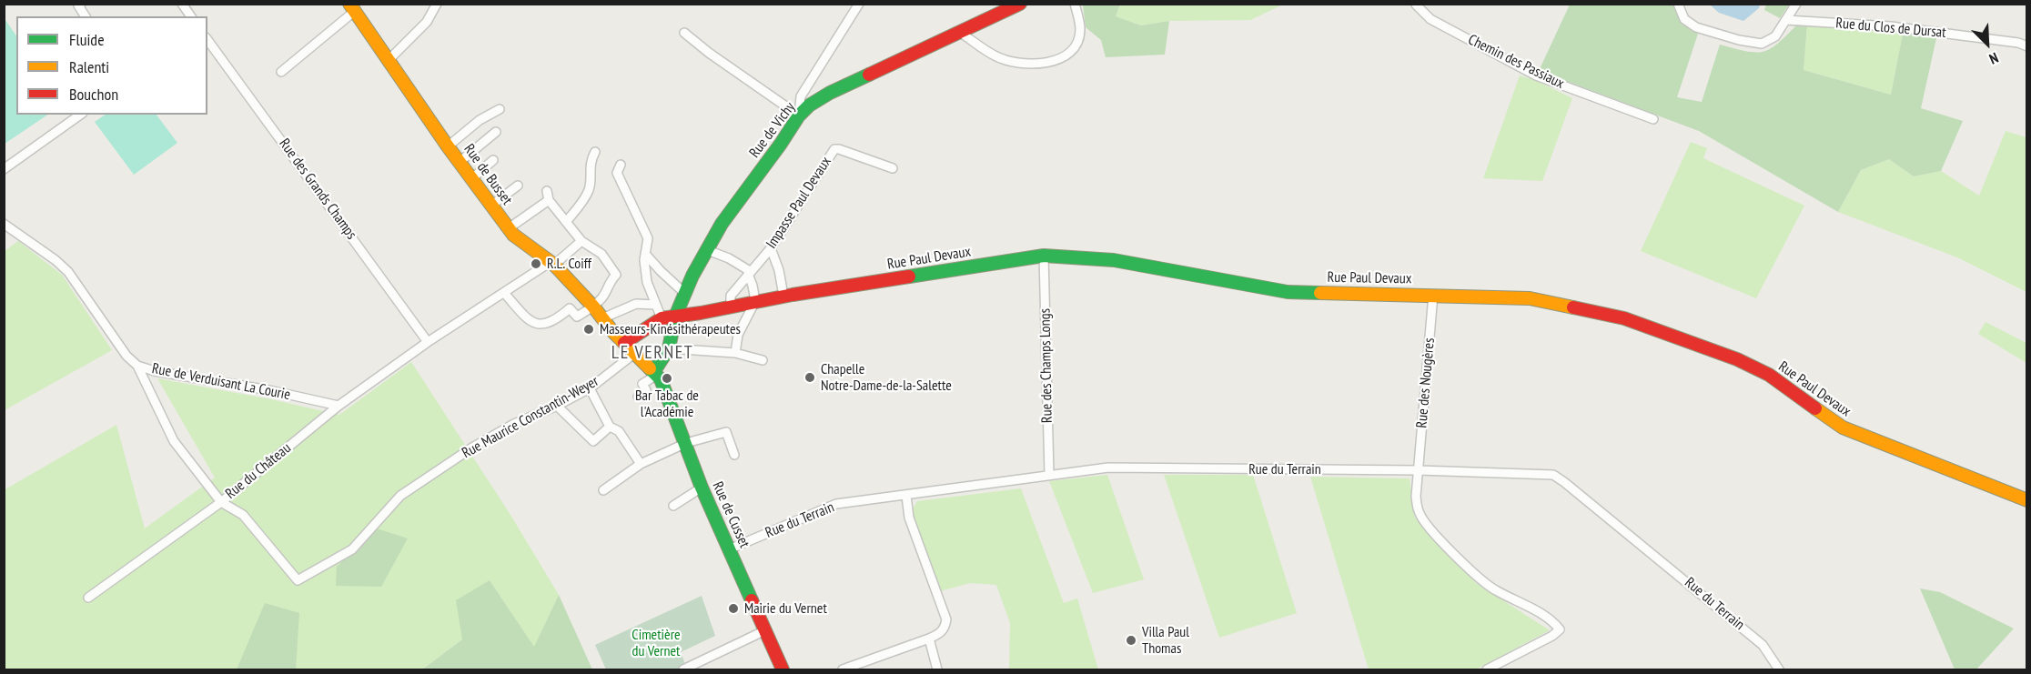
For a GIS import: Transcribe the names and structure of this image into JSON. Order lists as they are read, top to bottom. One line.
{"streets":{"street":["Rue du Clos de Dursat","Chemin des Passiaux","Rue de Vichy","Rue de Busset","Rue des Grands Champs","Impasse Paul Devaux","Rue Paul Devaux","Rue des Champs Longs","Rue de Verduisant La Courie","Rue des Nougères","Rue Maurice Constantin-Weyer","Rue du Terrain","Rue du Château","Rue de Cusset"]},"crossings":[["Rue de Vichy","Rue Paul Devaux"],["Rue de Busset","Rue Maurice Constantin-Weyer"],["Rue de Busset","Rue du Château"],["Rue de Busset","Rue de Cusset"],["Rue des Grands Champs","Rue du Château"],["Impasse Paul Devaux","Rue Paul Devaux"],["Rue Paul Devaux","Rue des Champs Longs"],["Rue Paul Devaux","Rue des Nougères"],["Rue des Champs Longs","Rue du Terrain"],["Rue de Verduisant La Courie","Rue du Château"],["Rue des Nougères","Rue du Terrain"],["Rue Maurice Constantin-Weyer","Rue du Château"],["Rue du Terrain","Rue de Cusset"]],"districts":["LE VERNET"],"parks":["Cimetière du Vernet"],"places":["R.L. Coiff","Masseurs-Kinésithérapeutes","Chapelle Notre-Dame-de-la-Salette","Bar Tabac de l'Académie","Mairie du Vernet","Villa Paul Thomas"],"legend":["Fluide","Ralenti","Bouchon"],"north":"bottom right"}
